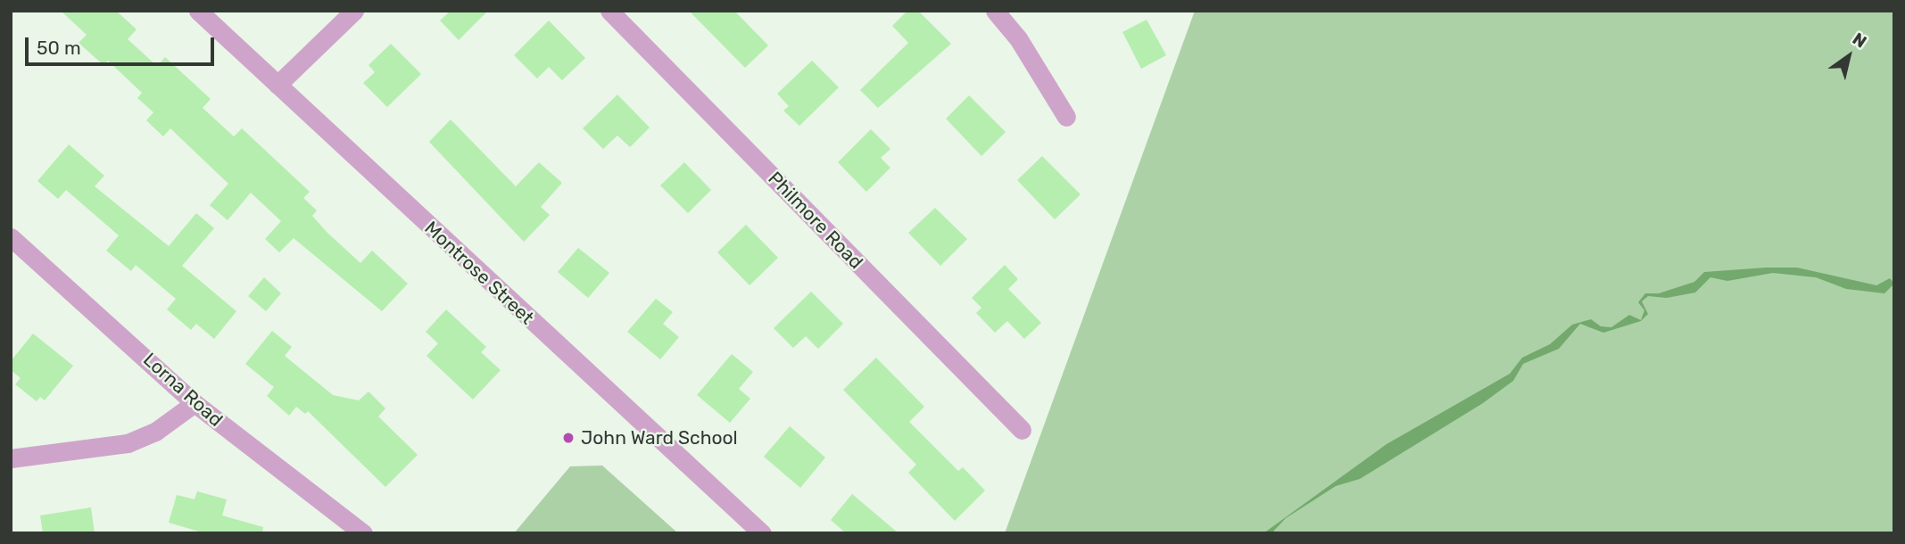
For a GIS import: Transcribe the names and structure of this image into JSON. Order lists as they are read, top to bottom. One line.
{"streets":{"street":["Philmore Road","Montrose Street","Lorna Road"]},"places":["John Ward School"],"scale_bar":"50 m","north":"top right"}
